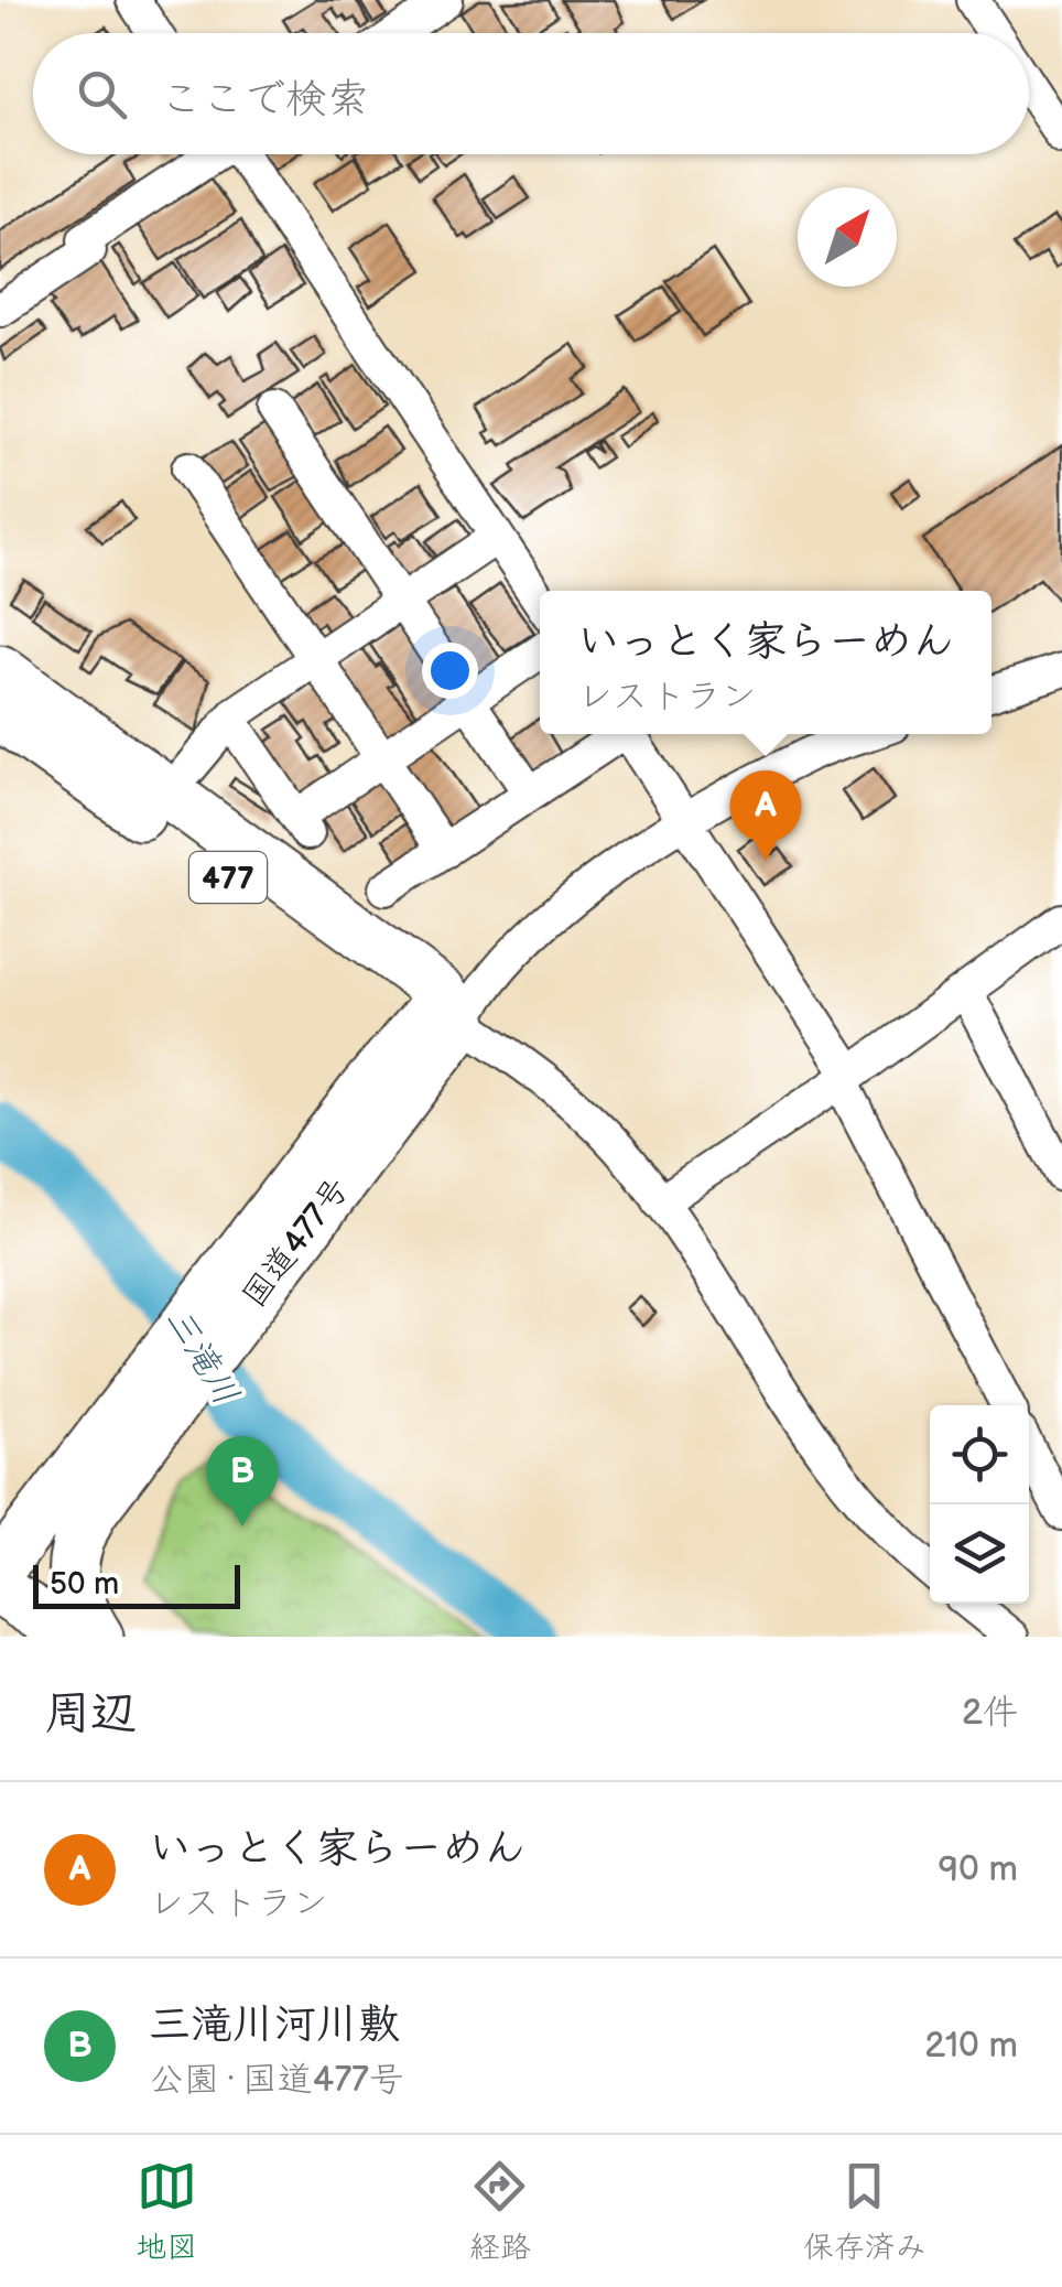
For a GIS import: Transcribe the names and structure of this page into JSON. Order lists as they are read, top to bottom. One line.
{"streets":{"highway":["477","国道477号"]},"crossings":[["477","国道477号"]],"water":["三滝川"],"scale_bar":"50 m","north":"top right","page":{"search":"ここで検索","popup":["いっとく家らーめん","レストラン"],"pins":["A","B"],"scale":"50 m","heading":["周辺","2件"],"list":[{"mark":"A","name":"いっとく家らーめん","note":"レストラン","value":"90 m"},{"mark":"B","name":"三滝川河川敷","note":"公園 · 国道477号","value":"210 m"}],"nav":["地図","経路","保存済み"]}}
